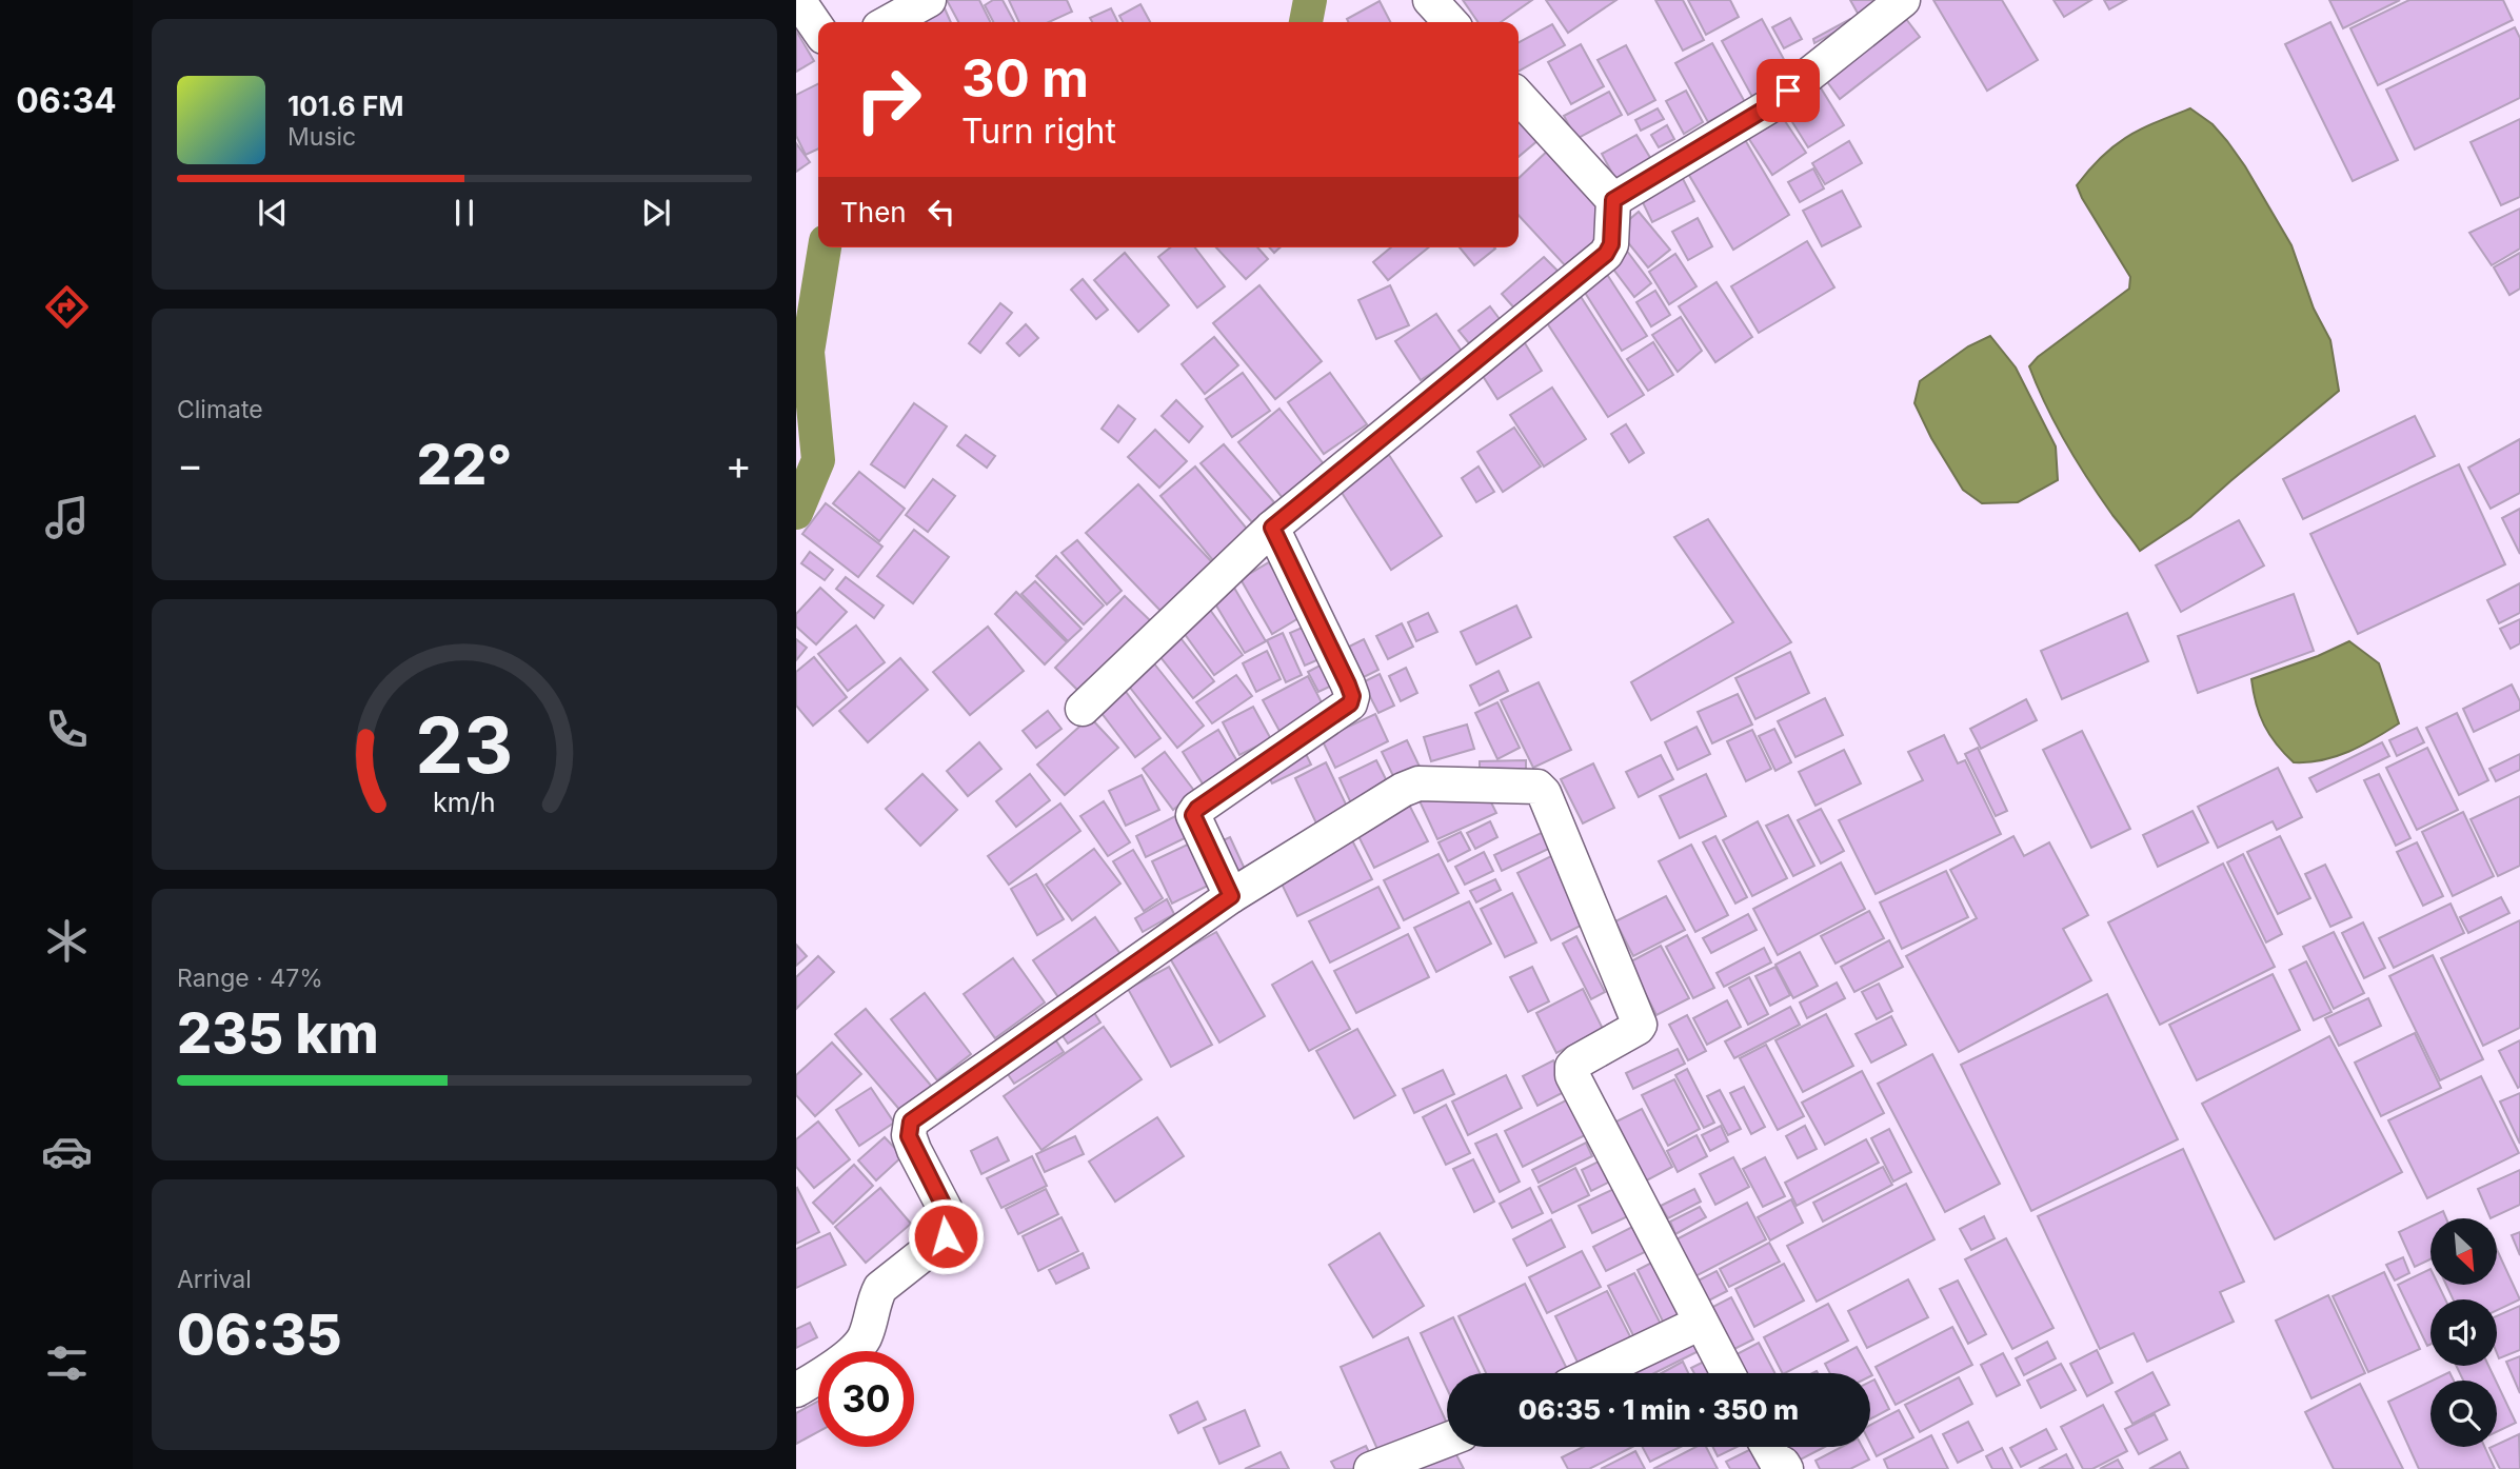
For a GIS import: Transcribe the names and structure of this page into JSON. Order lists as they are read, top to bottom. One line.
{"north":"bottom right","page":{"tabs":"06:34","turn":["30 m","Turn right"],"song":["101.6 FM","Music"],"then":"Then","tile":["Climate",["Range · 47%","235 km"],["Arrival","06:35"]],"heat":["−","22°","+"],"limit":"30","trip":"06:35 · 1 min · 350 m","gauge":["23","km/h"]}}
